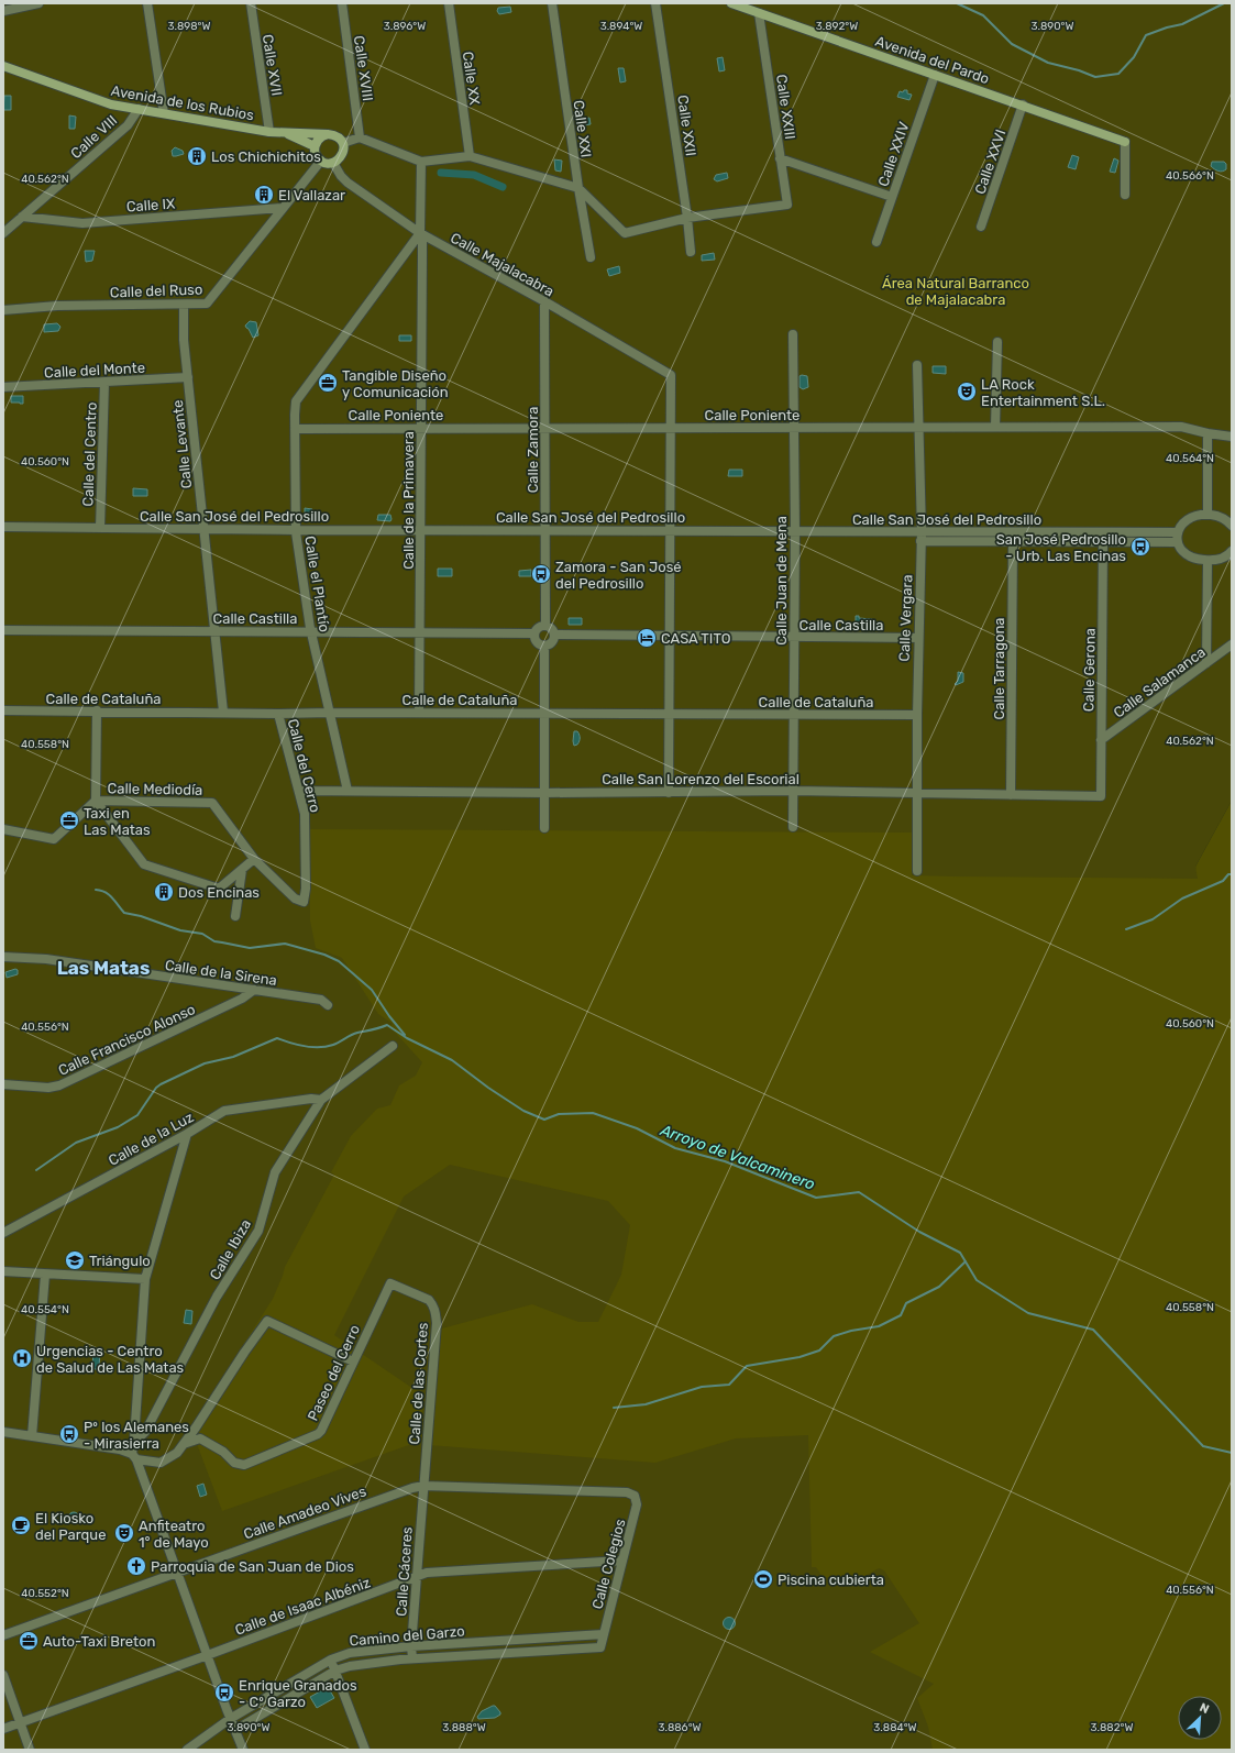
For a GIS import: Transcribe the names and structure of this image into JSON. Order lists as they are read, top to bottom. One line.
{"streets":{"street":["Avenida del Pardo","Calle XVII","Calle XVIII","Calle XX","Avenida de los Rubios","Calle XXIII","Calle XXII","Calle XXI","Calle VIII","Calle XXIV","Calle XXVI","Calle IX","Calle Majalacabra","Calle del Ruso","Calle del Monte","Calle Poniente","Calle Levante","Calle Zamora","Calle del Centro","Calle de la Primavera","Calle San José del Pedrosillo","Calle Juan de Mena","Calle el Plantío","Calle Castilla","Calle Vergara","Calle Tarragona","Calle Gerona","Calle Salamanca","Calle de Cataluña","Calle del Cerro","Calle San Lorenzo del Escorial","Calle Mediodía","Calle de la Sirena","Calle Francisco Alonso","Calle de la Luz","Calle Ibiza","Paseo del Cerro","Calle de las Cortes","Calle Amadeo Vives","Calle Colegios","Calle Cáceres","Calle de Isaac Albéniz","Camino del Garzo"]},"crossings":[["Avenida del Pardo","Calle XXIII"],["Avenida del Pardo","Calle XXIV"],["Avenida del Pardo","Calle XXVI"],["Calle XVII","Avenida de los Rubios"],["Avenida de los Rubios","Calle VIII"],["Avenida de los Rubios","Calle Majalacabra"],["Avenida de los Rubios","Calle del Ruso"],["Calle XXIII","Calle XXII"],["Calle VIII","Calle IX"],["Calle IX","Calle del Ruso"],["Calle Majalacabra","Calle del Ruso"],["Calle Majalacabra","Calle Poniente"],["Calle Majalacabra","Calle Zamora"],["Calle Majalacabra","Calle de la Primavera"],["Calle Majalacabra","Calle el Plantío"],["Calle del Ruso","Calle Levante"],["Calle del Monte","Calle Levante"],["Calle del Monte","Calle del Centro"],["Calle Poniente","Calle Zamora"],["Calle Poniente","Calle de la Primavera"],["Calle Poniente","Calle Juan de Mena"],["Calle Poniente","Calle el Plantío"],["Calle Poniente","Calle Vergara"],["Calle Levante","Calle San José del Pedrosillo"],["Calle Levante","Calle Castilla"],["Calle Levante","Calle de Cataluña"],["Calle Zamora","Calle San José del Pedrosillo"],["Calle Zamora","Calle Castilla"],["Calle del Centro","Calle San José del Pedrosillo"],["Calle de la Primavera","Calle San José del Pedrosillo"],["Calle de la Primavera","Calle el Plantío"],["Calle de la Primavera","Calle Castilla"],["Calle de la Primavera","Calle de Cataluña"],["Calle San José del Pedrosillo","Calle Juan de Mena"],["Calle San José del Pedrosillo","Calle el Plantío"],["Calle San José del Pedrosillo","Calle Vergara"],["Calle San José del Pedrosillo","Calle Tarragona"],["Calle San José del Pedrosillo","Calle Gerona"],["Calle Juan de Mena","Calle Castilla"],["Calle Juan de Mena","Calle de Cataluña"],["Calle Juan de Mena","Calle San Lorenzo del Escorial"],["Calle el Plantío","Calle Castilla"],["Calle el Plantío","Calle de Cataluña"],["Calle el Plantío","Calle San Lorenzo del Escorial"],["Calle Castilla","Calle Vergara"],["Calle Vergara","Calle de Cataluña"],["Calle Vergara","Calle San Lorenzo del Escorial"],["Calle Tarragona","Calle San Lorenzo del Escorial"],["Calle Gerona","Calle Salamanca"],["Calle Gerona","Calle San Lorenzo del Escorial"],["Calle de Cataluña","Calle del Cerro"],["Calle del Cerro","Calle San Lorenzo del Escorial"],["Calle del Cerro","Calle Mediodía"],["Calle de la Sirena","Calle Francisco Alonso"],["Calle de la Luz","Calle Ibiza"],["Paseo del Cerro","Calle de las Cortes"],["Calle de las Cortes","Calle Amadeo Vives"],["Calle de las Cortes","Calle Cáceres"],["Calle Amadeo Vives","Calle Colegios"],["Calle Amadeo Vives","Calle Cáceres"],["Calle Colegios","Calle de Isaac Albéniz"],["Calle Colegios","Camino del Garzo"],["Calle Cáceres","Calle de Isaac Albéniz"],["Calle Cáceres","Camino del Garzo"]],"districts":["Las Matas"],"water":["Arroyo de Valcaminero"],"parks":["Área Natural Barranco de Majalacabra"],"places":{"building":["Los Chichichitos","El Vallazar","Dos Encinas"],"office":["Tangible Diseño y Comunicación","Taxi en Las Matas","Auto-Taxi Breton"],"theatre":["LA Rock Entertainment S.L.","Anfiteatro 1° de Mayo"],"bus stop":["San José Pedrosillo - Urb. Las Encinas","Zamora - San José del Pedrosillo","Pº los Alemanes - Mirasierra","Enrique Granados - Cº Garzo"],"hotel":["CASA TITO"],"school or university":["Triángulo"],"hospital":["Urgencias - Centro de Salud de Las Matas"],"cafe":["El Kiosko del Parque"],"church":["Parroquia de San Juan de Dios"],"sports":["Piscina cubierta"]},"north":"top right","coordinates":["3.898°W","3.896°W","3.894°W","3.892°W","3.890°W","40.566°N","40.562°N","40.564°N","40.560°N","40.558°N","40.556°N","40.554°N","40.552°N","3.888°W","3.886°W","3.884°W","3.882°W"]}
